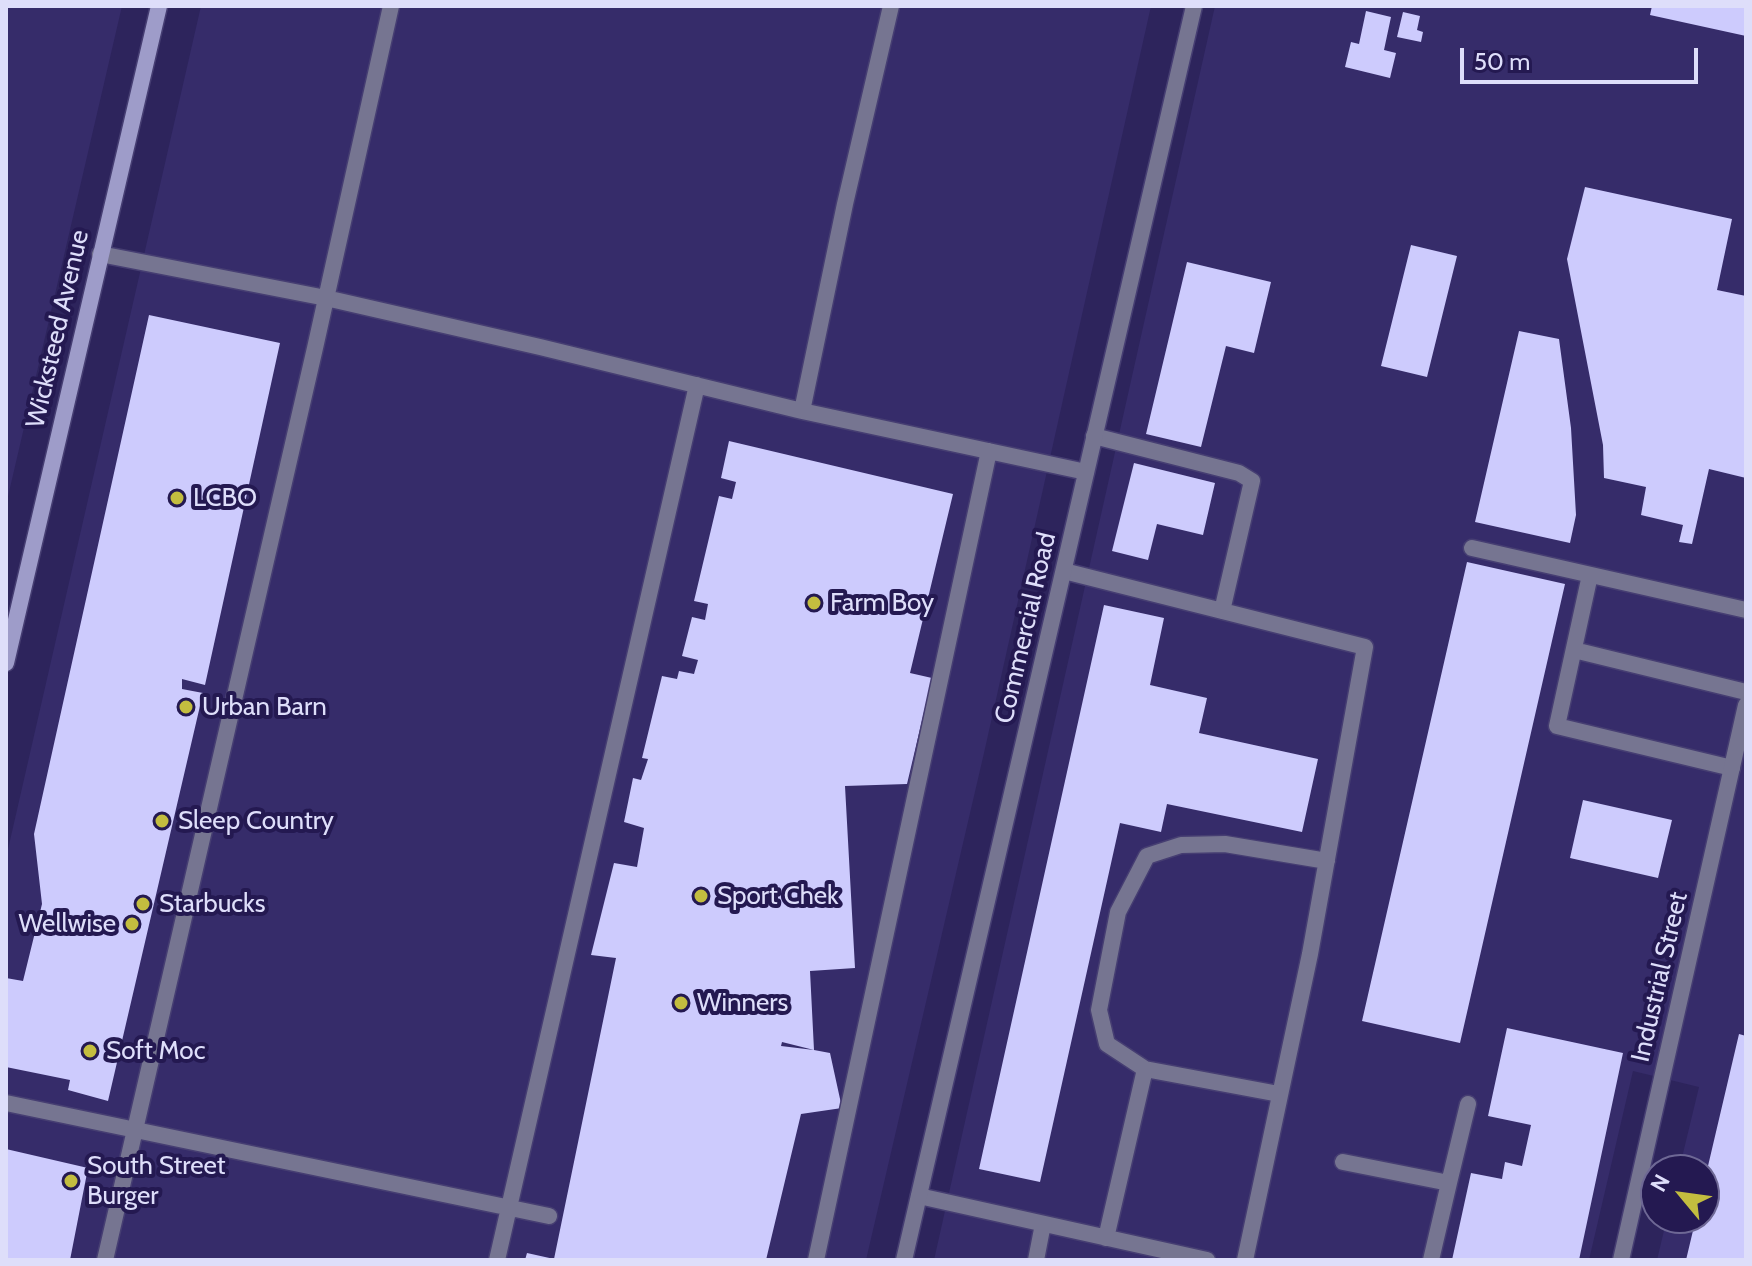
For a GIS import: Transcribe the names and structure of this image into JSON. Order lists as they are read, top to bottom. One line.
{"streets":{"street":["Wicksteed Avenue","Commercial Road","Industrial Street"]},"places":["LCBO","Farm Boy","Urban Barn","Sleep Country","Sport Chek","Starbucks","Wellwise","Winners","Soft Moc","South Street Burger"],"scale_bar":"50 m","north":"top left"}
